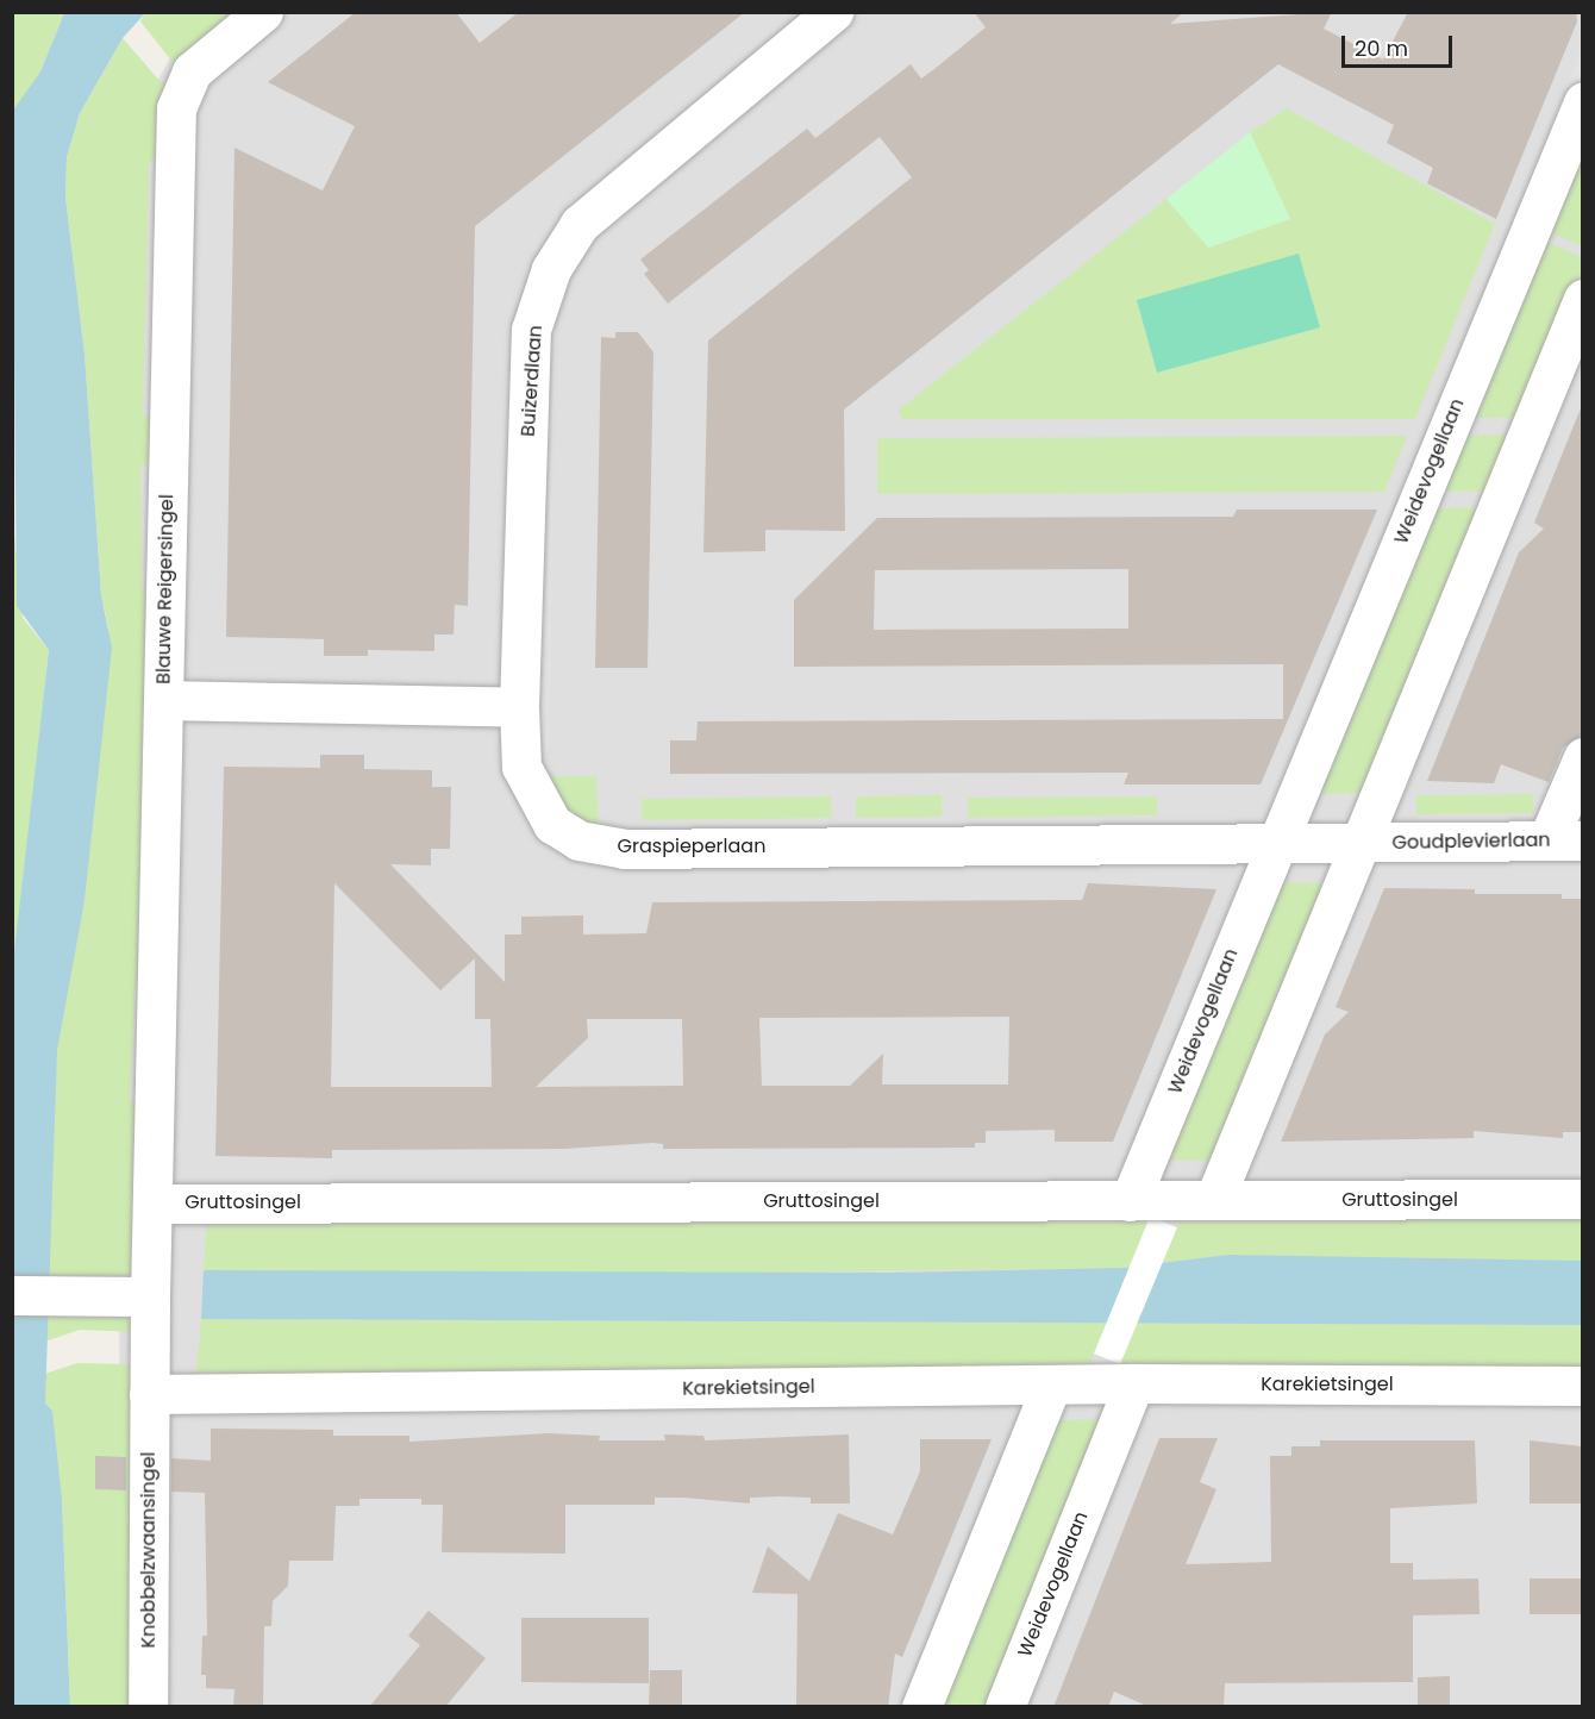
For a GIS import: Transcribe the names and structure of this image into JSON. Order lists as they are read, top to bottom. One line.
{"streets":{"street":["Buizerdlaan","Weidevogellaan","Blauwe Reigersingel","Goudplevierlaan","Graspieperlaan","Gruttosingel","Karekietsingel","Knobbelzwaansingel"]},"crossings":[["Buizerdlaan","Graspieperlaan"],["Weidevogellaan","Graspieperlaan"],["Weidevogellaan","Gruttosingel"],["Weidevogellaan","Karekietsingel"],["Blauwe Reigersingel","Gruttosingel"],["Karekietsingel","Knobbelzwaansingel"]],"scale_bar":"20 m"}
